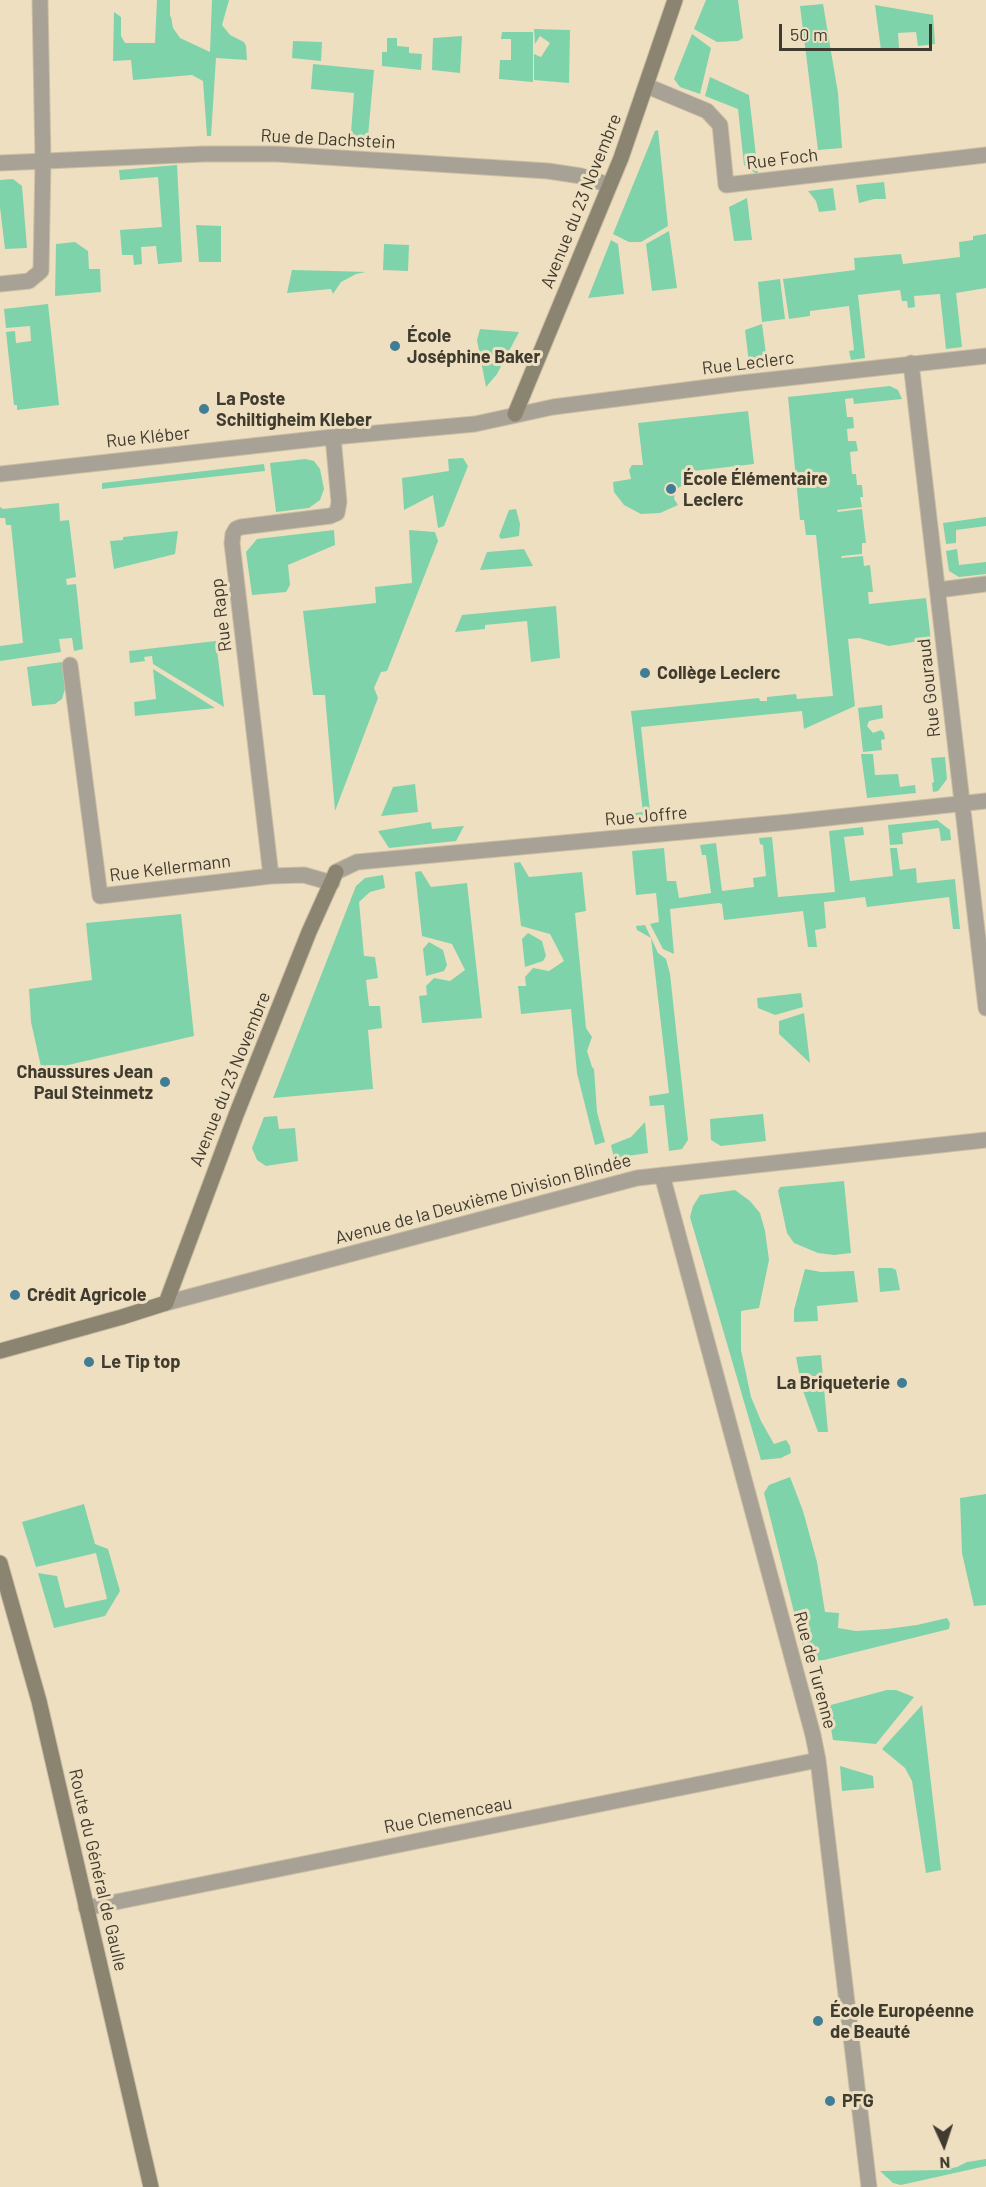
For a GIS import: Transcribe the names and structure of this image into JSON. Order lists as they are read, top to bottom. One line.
{"streets":{"street":["Rue de Dachstein","Rue Foch","Avenue du 23 Novembre","Rue Leclerc","Rue Kléber","Rue Rapp","Rue Gouraud","Rue Joffre","Rue Kellermann","Avenue de la Deuxième Division Blindée","Rue de Turenne","Rue Clemenceau","Route du Général de Gaulle"]},"crossings":[["Rue de Dachstein","Avenue du 23 Novembre"],["Rue Foch","Avenue du 23 Novembre"],["Avenue du 23 Novembre","Rue Leclerc"],["Avenue du 23 Novembre","Rue Kléber"],["Avenue du 23 Novembre","Rue Joffre"],["Avenue du 23 Novembre","Rue Kellermann"],["Avenue du 23 Novembre","Avenue de la Deuxième Division Blindée"],["Rue Leclerc","Rue Kléber"],["Rue Leclerc","Rue Gouraud"],["Rue Kléber","Rue Rapp"],["Rue Rapp","Rue Kellermann"],["Rue Gouraud","Rue Joffre"],["Rue Joffre","Rue Kellermann"],["Avenue de la Deuxième Division Blindée","Rue de Turenne"],["Rue de Turenne","Rue Clemenceau"],["Rue Clemenceau","Route du Général de Gaulle"]],"places":["École Joséphine Baker","La Poste Schiltigheim Kleber","École Élémentaire Leclerc","Collège Leclerc","Chaussures Jean Paul Steinmetz","Crédit Agricole","Le Tip top","La Briqueterie","École Européenne de Beauté","PFG"],"scale_bar":"50 m","north":"bottom"}
